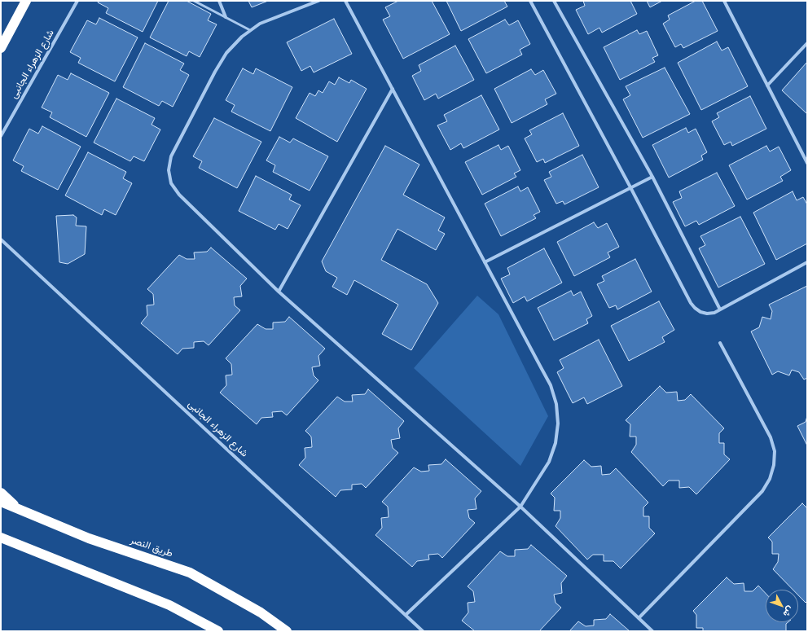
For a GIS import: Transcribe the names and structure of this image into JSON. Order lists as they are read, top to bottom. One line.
{"streets":{"highway":["طريق النصر"],"street":["شارع الزهراء الجانبى"]},"north":"bottom right"}
